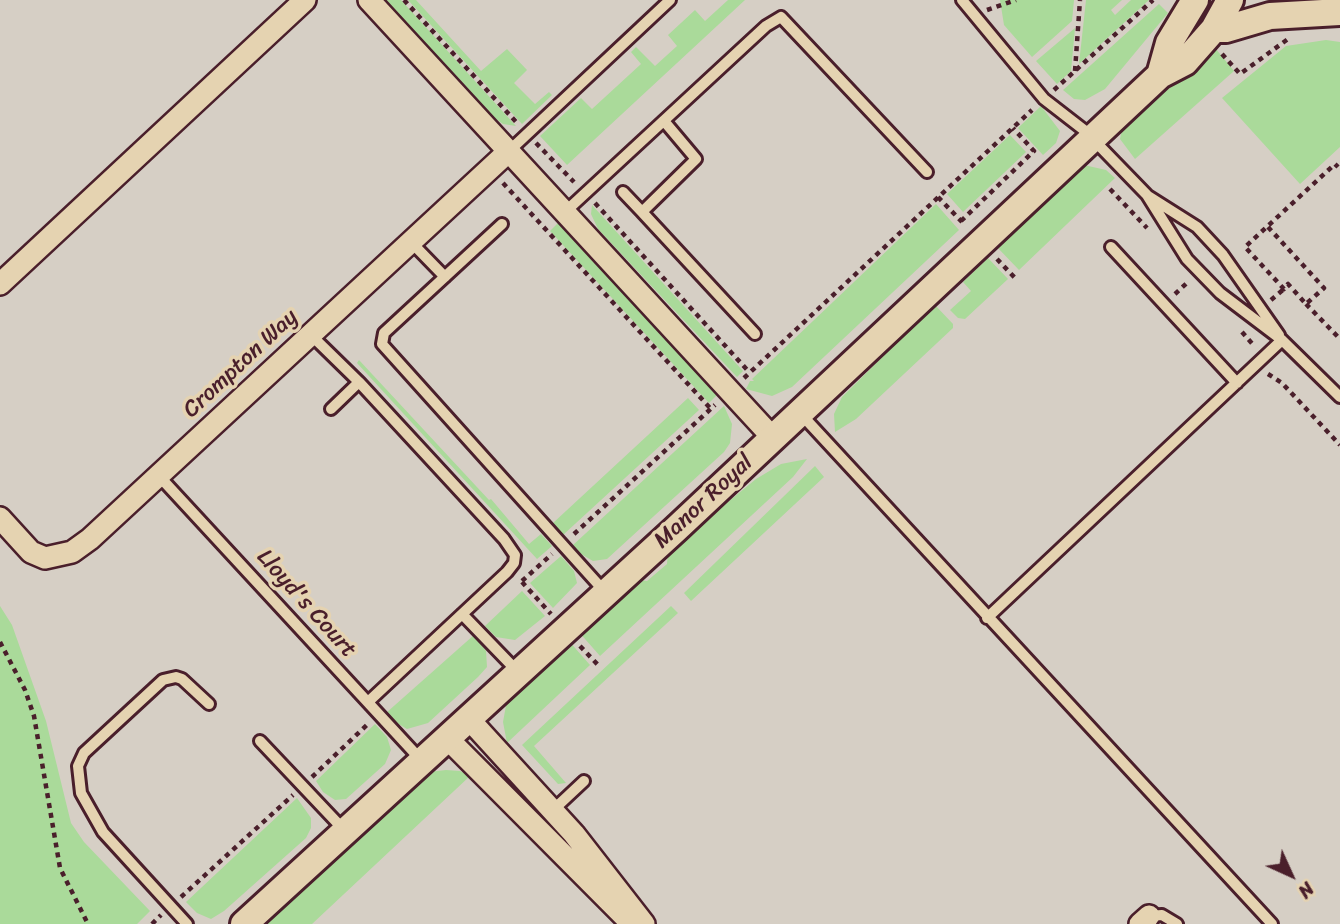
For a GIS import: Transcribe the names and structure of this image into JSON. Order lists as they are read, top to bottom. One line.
{"streets":{"street":["Crompton Way","Manor Royal"],"lane":["Lloyd's Court"]},"crossings":[["Crompton Way","Lloyd's Court"],["Manor Royal","Lloyd's Court"]],"north":"bottom right"}
